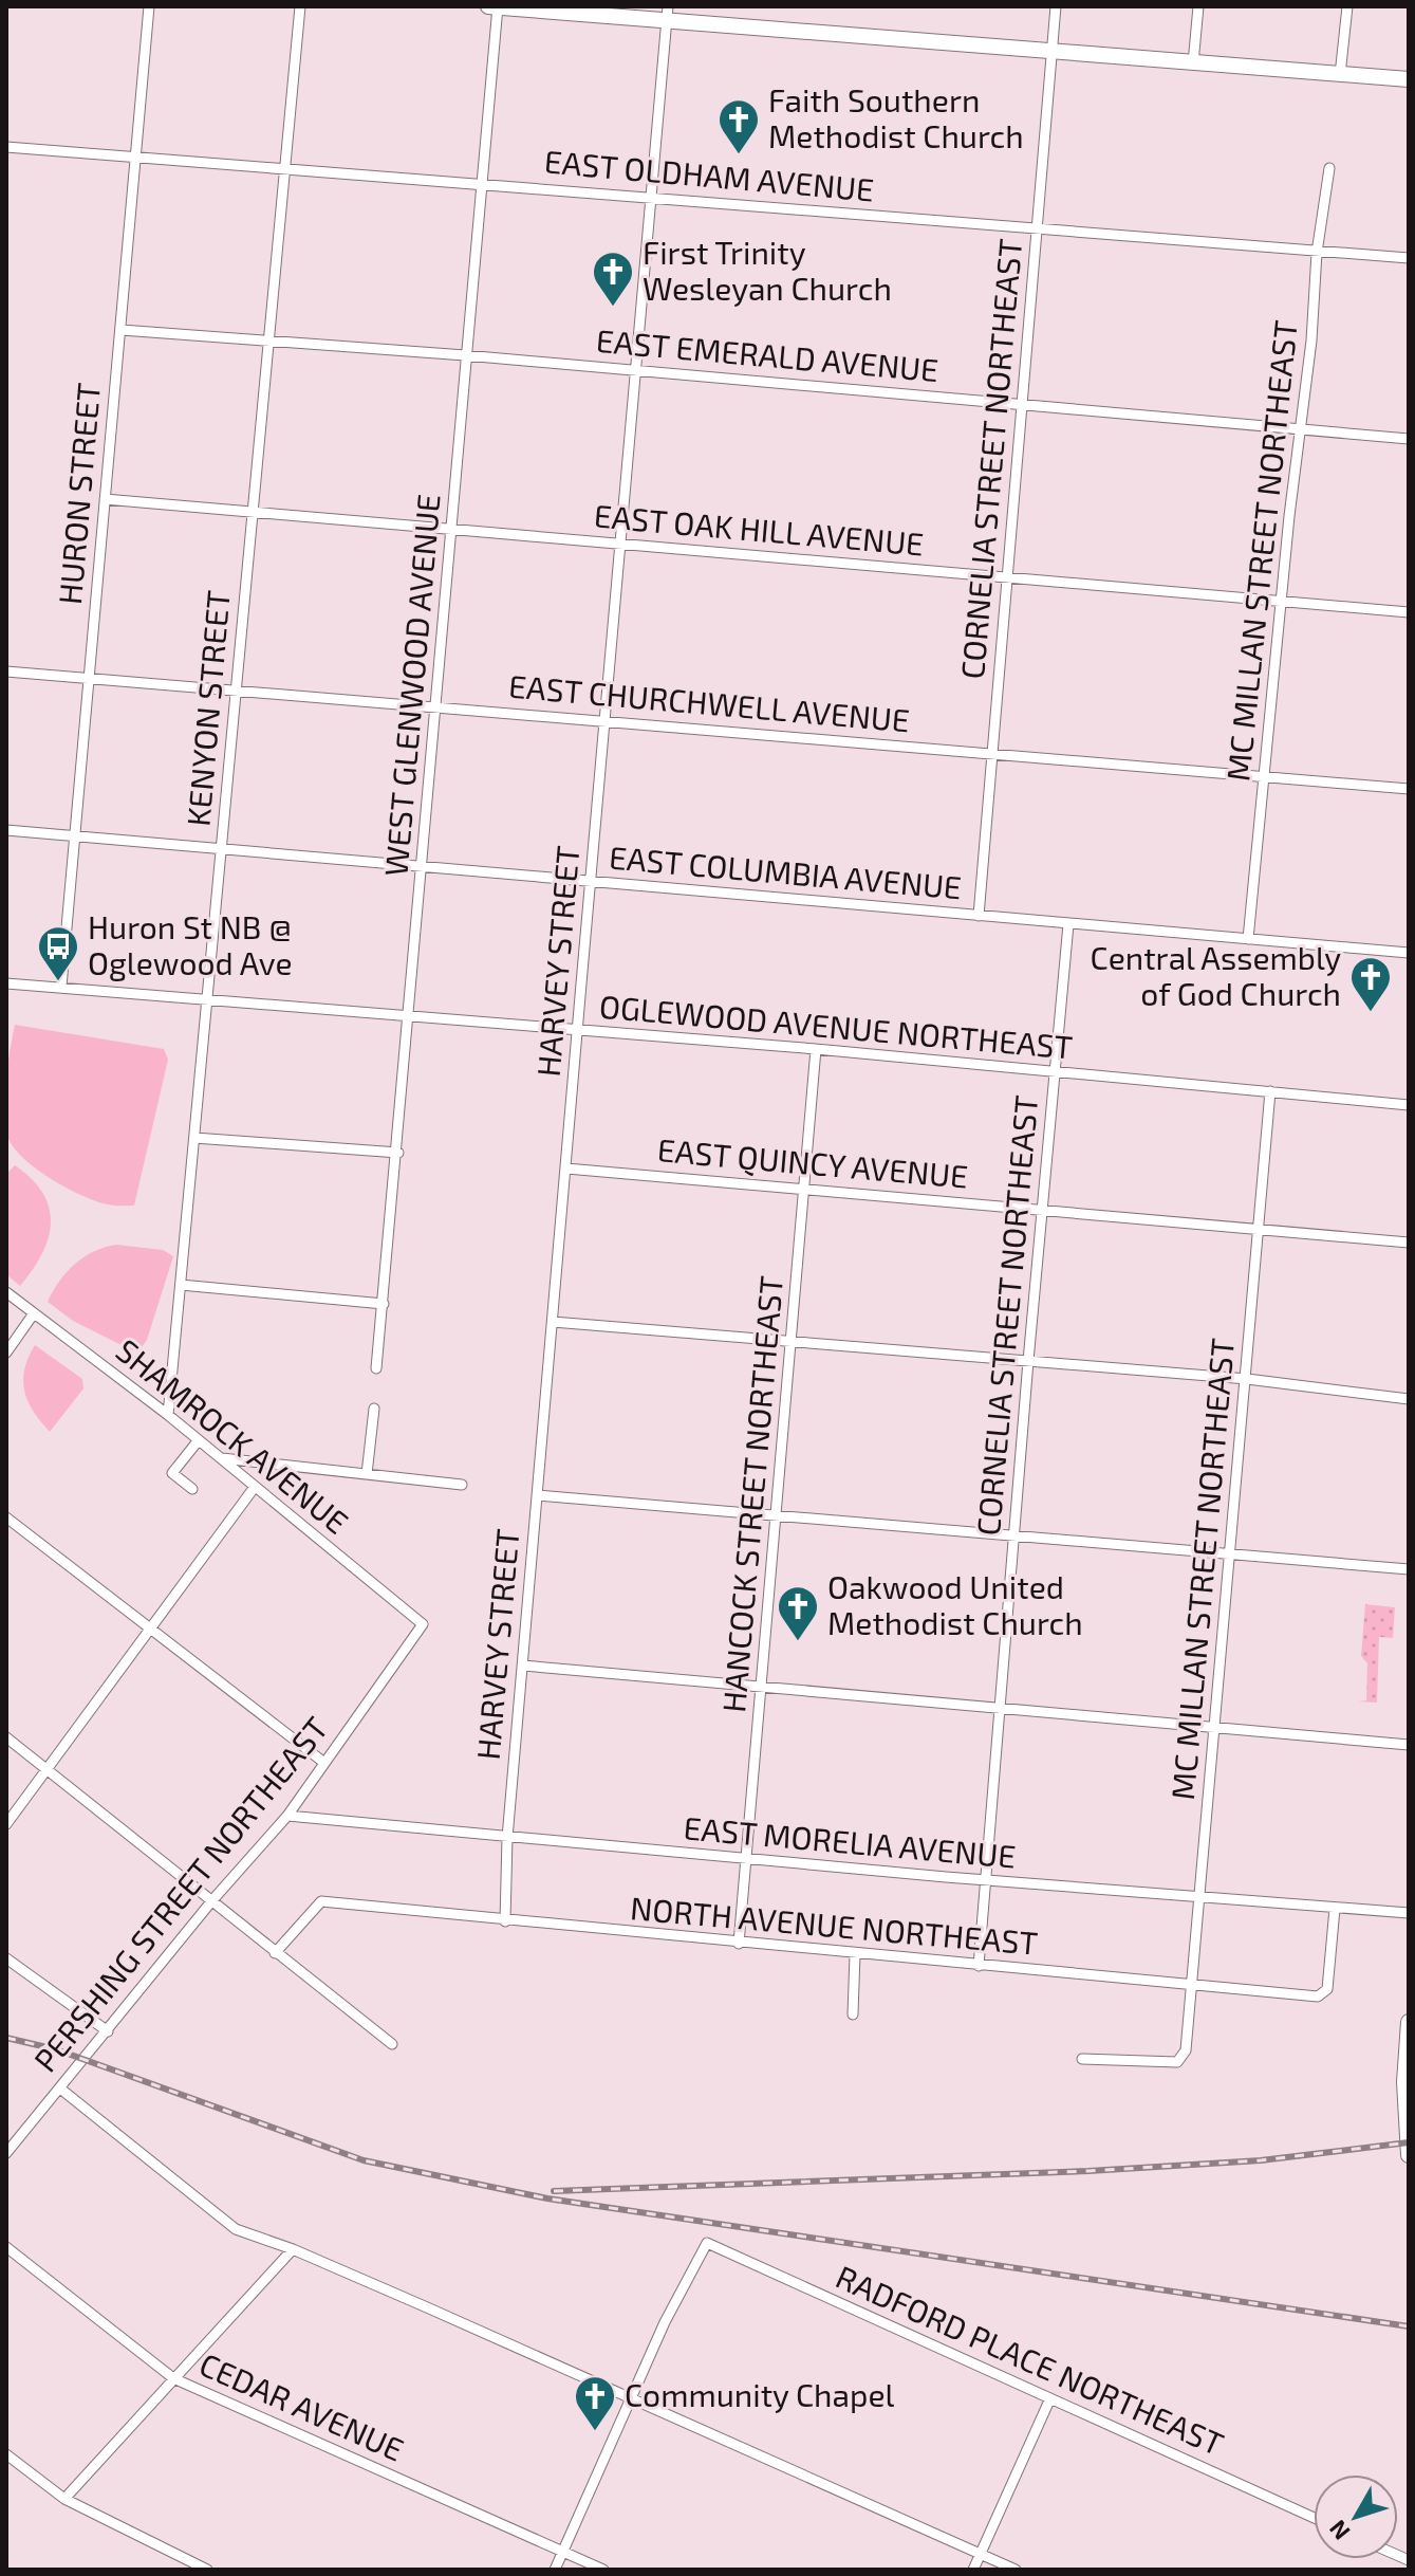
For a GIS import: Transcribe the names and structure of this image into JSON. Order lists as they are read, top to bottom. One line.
{"streets":{"street":["EAST OLDHAM AVENUE","EAST EMERALD AVENUE","CORNELIA STREET NORTHEAST","HURON STREET","EAST OAK HILL AVENUE","MC MILLAN STREET NORTHEAST","WEST GLENWOOD AVENUE","EAST CHURCHWELL AVENUE","KENYON STREET","EAST COLUMBIA AVENUE","HARVEY STREET","OGLEWOOD AVENUE NORTHEAST","EAST QUINCY AVENUE","SHAMROCK AVENUE","HANCOCK STREET NORTHEAST","EAST MORELIA AVENUE","PERSHING STREET NORTHEAST","NORTH AVENUE NORTHEAST","RADFORD PLACE NORTHEAST","CEDAR AVENUE"]},"crossings":[["EAST OLDHAM AVENUE","CORNELIA STREET NORTHEAST"],["EAST OLDHAM AVENUE","HURON STREET"],["EAST OLDHAM AVENUE","MC MILLAN STREET NORTHEAST"],["EAST OLDHAM AVENUE","WEST GLENWOOD AVENUE"],["EAST OLDHAM AVENUE","KENYON STREET"],["EAST OLDHAM AVENUE","HARVEY STREET"],["EAST EMERALD AVENUE","CORNELIA STREET NORTHEAST"],["EAST EMERALD AVENUE","HURON STREET"],["EAST EMERALD AVENUE","MC MILLAN STREET NORTHEAST"],["EAST EMERALD AVENUE","WEST GLENWOOD AVENUE"],["EAST EMERALD AVENUE","KENYON STREET"],["EAST EMERALD AVENUE","HARVEY STREET"],["CORNELIA STREET NORTHEAST","EAST OAK HILL AVENUE"],["CORNELIA STREET NORTHEAST","EAST CHURCHWELL AVENUE"],["CORNELIA STREET NORTHEAST","EAST COLUMBIA AVENUE"],["CORNELIA STREET NORTHEAST","OGLEWOOD AVENUE NORTHEAST"],["CORNELIA STREET NORTHEAST","EAST QUINCY AVENUE"],["CORNELIA STREET NORTHEAST","EAST MORELIA AVENUE"],["CORNELIA STREET NORTHEAST","NORTH AVENUE NORTHEAST"],["HURON STREET","EAST OAK HILL AVENUE"],["HURON STREET","EAST CHURCHWELL AVENUE"],["HURON STREET","EAST COLUMBIA AVENUE"],["HURON STREET","OGLEWOOD AVENUE NORTHEAST"],["EAST OAK HILL AVENUE","MC MILLAN STREET NORTHEAST"],["EAST OAK HILL AVENUE","WEST GLENWOOD AVENUE"],["EAST OAK HILL AVENUE","KENYON STREET"],["EAST OAK HILL AVENUE","HARVEY STREET"],["MC MILLAN STREET NORTHEAST","EAST CHURCHWELL AVENUE"],["MC MILLAN STREET NORTHEAST","EAST COLUMBIA AVENUE"],["MC MILLAN STREET NORTHEAST","OGLEWOOD AVENUE NORTHEAST"],["MC MILLAN STREET NORTHEAST","EAST QUINCY AVENUE"],["MC MILLAN STREET NORTHEAST","EAST MORELIA AVENUE"],["MC MILLAN STREET NORTHEAST","NORTH AVENUE NORTHEAST"],["WEST GLENWOOD AVENUE","EAST CHURCHWELL AVENUE"],["WEST GLENWOOD AVENUE","EAST COLUMBIA AVENUE"],["WEST GLENWOOD AVENUE","OGLEWOOD AVENUE NORTHEAST"],["EAST CHURCHWELL AVENUE","KENYON STREET"],["EAST CHURCHWELL AVENUE","HARVEY STREET"],["KENYON STREET","EAST COLUMBIA AVENUE"],["KENYON STREET","OGLEWOOD AVENUE NORTHEAST"],["KENYON STREET","SHAMROCK AVENUE"],["EAST COLUMBIA AVENUE","HARVEY STREET"],["HARVEY STREET","OGLEWOOD AVENUE NORTHEAST"],["HARVEY STREET","EAST QUINCY AVENUE"],["HARVEY STREET","EAST MORELIA AVENUE"],["HARVEY STREET","NORTH AVENUE NORTHEAST"],["OGLEWOOD AVENUE NORTHEAST","HANCOCK STREET NORTHEAST"],["EAST QUINCY AVENUE","HANCOCK STREET NORTHEAST"],["SHAMROCK AVENUE","PERSHING STREET NORTHEAST"],["HANCOCK STREET NORTHEAST","EAST MORELIA AVENUE"],["HANCOCK STREET NORTHEAST","NORTH AVENUE NORTHEAST"],["EAST MORELIA AVENUE","PERSHING STREET NORTHEAST"],["EAST MORELIA AVENUE","NORTH AVENUE NORTHEAST"]],"places":{"church":["Faith Southern Methodist Church","First Trinity Wesleyan Church","Central Assembly of God Church","Oakwood United Methodist Church","Community Chapel"],"bus stop":["Huron St NB @ Oglewood Ave"]},"north":"bottom left"}
